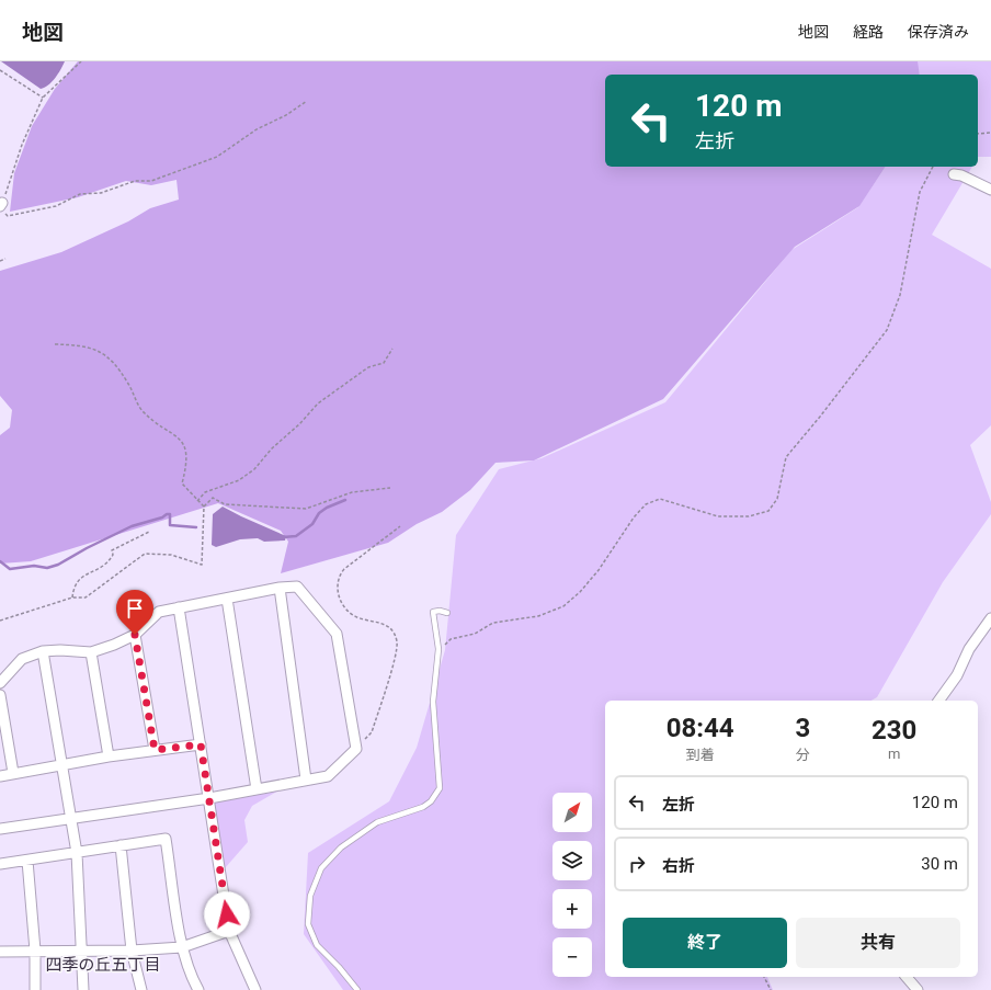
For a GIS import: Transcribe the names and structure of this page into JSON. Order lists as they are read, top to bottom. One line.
{"districts":["四季の丘五丁目"],"north":"top right","page":{"header":"地図","nav":["地図","経路","保存済み"],"turn":["120 m","左折"],"eta":["08:44","到着","3","分","230","m"],"list":[{"name":"左折","value":"120 m"},{"name":"右折","value":"30 m"}],"map_buttons":["+","−"],"buttons":["終了","共有"]}}
